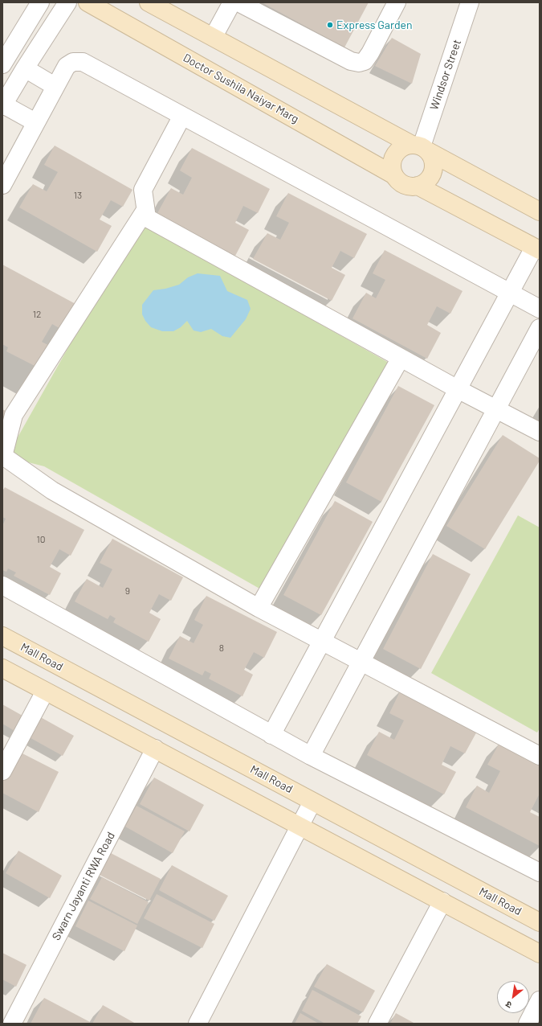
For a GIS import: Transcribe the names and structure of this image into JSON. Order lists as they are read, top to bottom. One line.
{"streets":{"street":["Windsor Street","Doctor Sushila Naiyar Marg","Mall Road","Swarn Jayanti RWA Road"]},"crossings":[["Windsor Street","Doctor Sushila Naiyar Marg"]],"places":["Express Garden"],"house_numbers":["13","12","10","9","8"],"north":"bottom left"}
